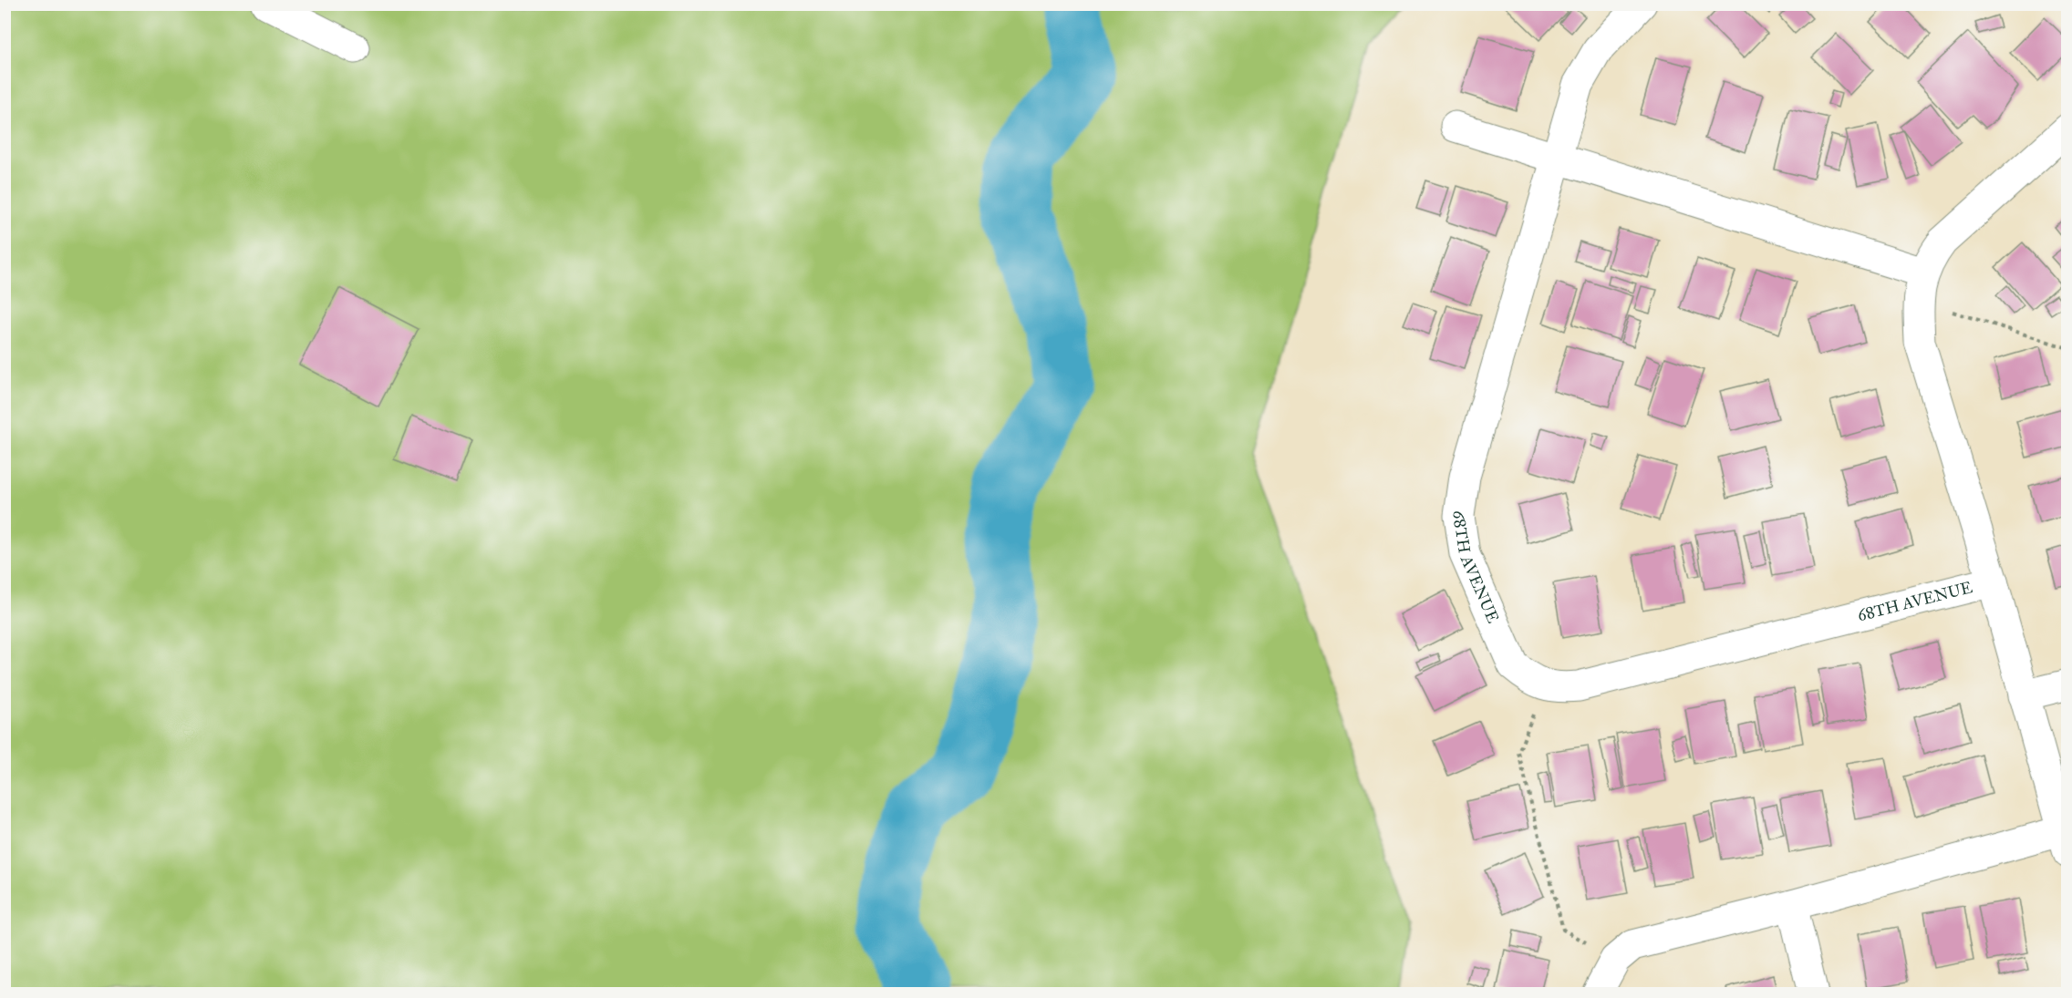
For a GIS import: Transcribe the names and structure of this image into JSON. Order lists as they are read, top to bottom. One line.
{"streets":{"street":["68TH AVENUE"]}}
